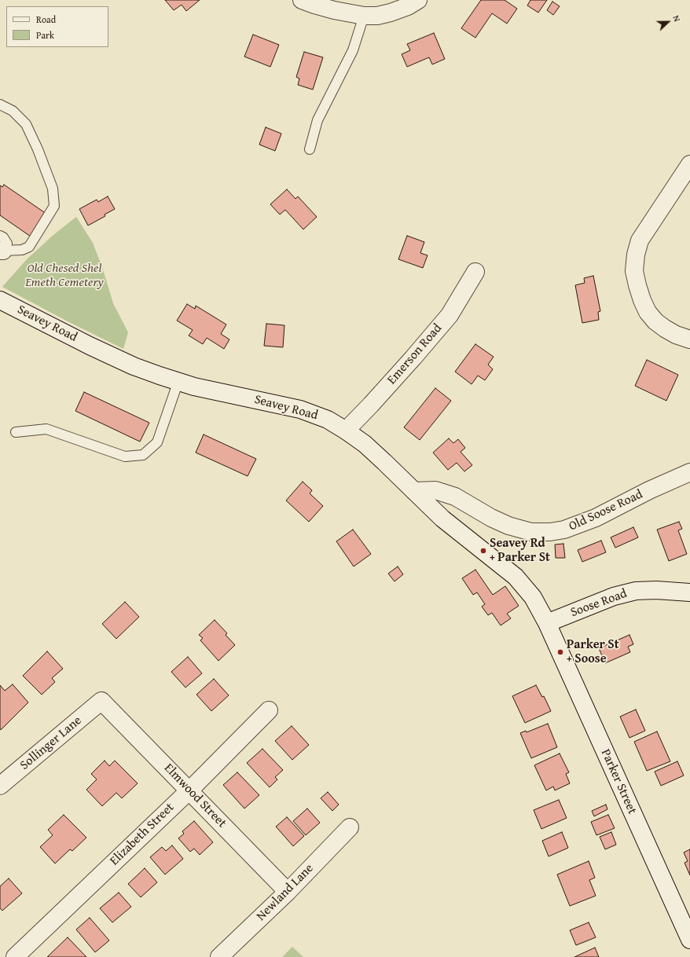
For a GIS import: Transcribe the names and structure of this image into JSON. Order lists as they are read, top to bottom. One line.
{"streets":{"street":["Seavey Road","Emerson Road","Old Soose Road","Soose Road","Sollinger Lane","Parker Street","Elmwood Street","Elizabeth Street","Newland Lane"]},"crossings":[["Seavey Road","Emerson Road"],["Seavey Road","Old Soose Road"],["Seavey Road","Soose Road"],["Seavey Road","Parker Street"],["Soose Road","Parker Street"],["Sollinger Lane","Elmwood Street"],["Elmwood Street","Elizabeth Street"],["Elmwood Street","Newland Lane"]],"parks":["Old Chesed Shel Emeth Cemetery"],"places":["Seavey Rd + Parker St","Parker St + Soose"],"legend":["Road","Park"],"north":"right"}
